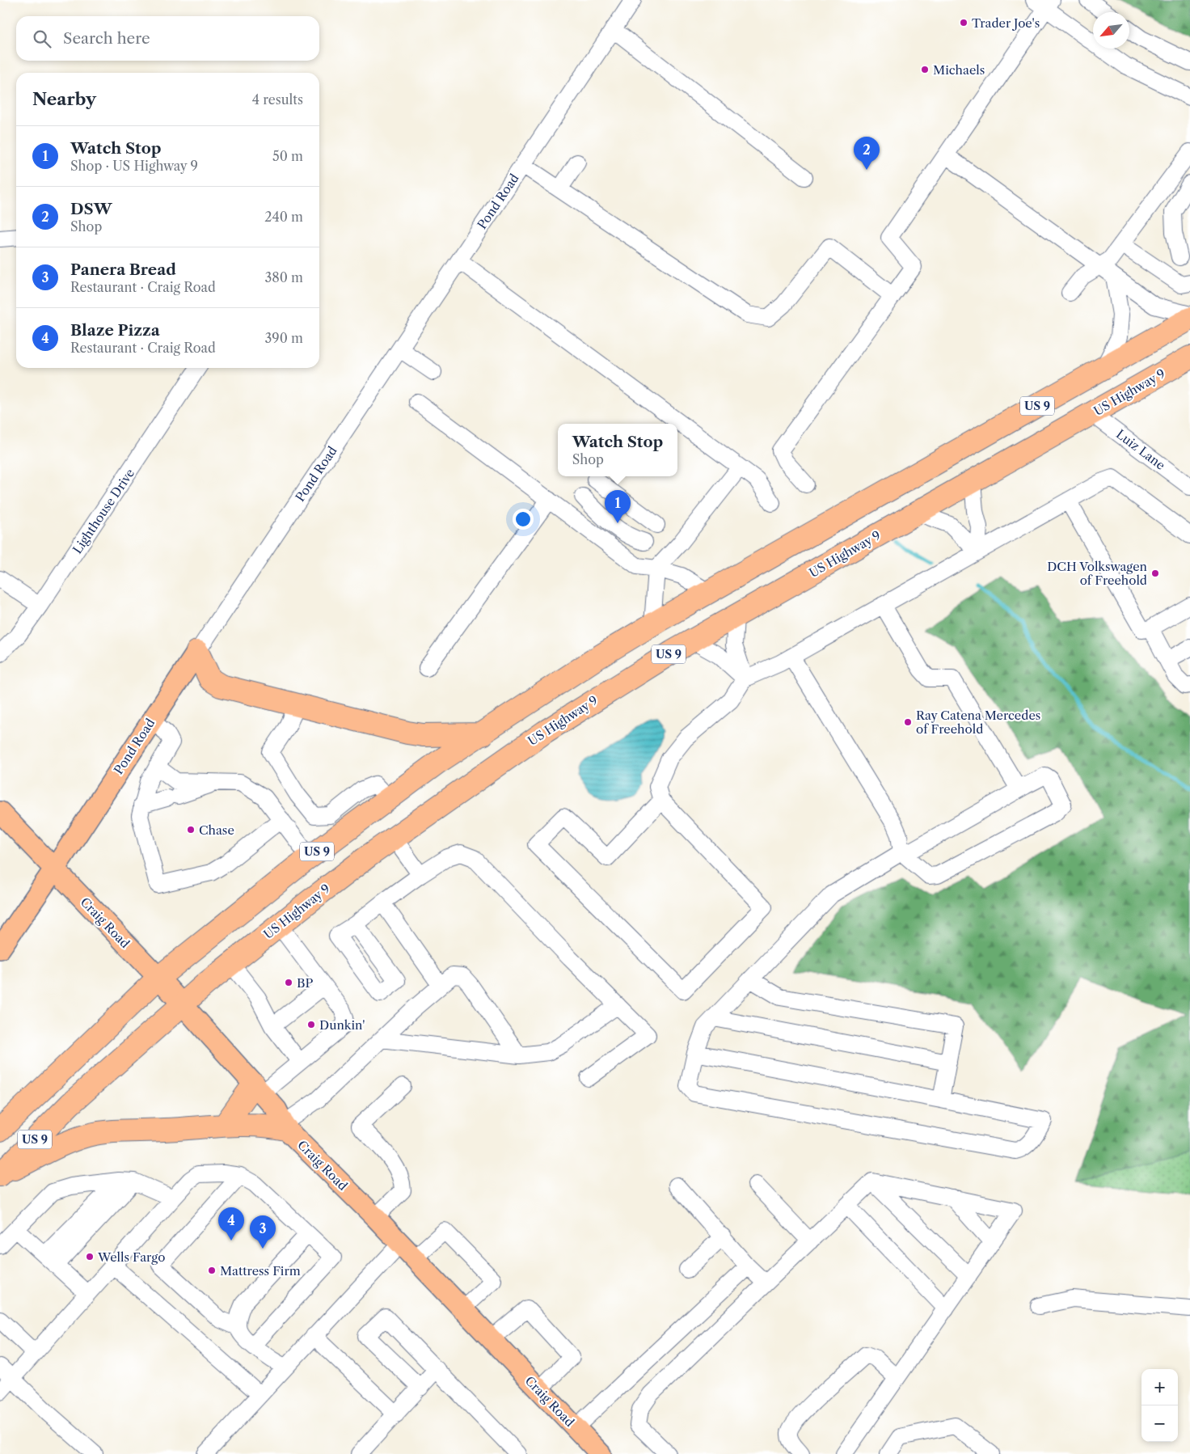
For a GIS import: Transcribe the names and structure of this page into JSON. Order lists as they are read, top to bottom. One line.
{"streets":{"highway":["US Highway 9","US 9"],"main road":["Pond Road","Craig Road"],"street":["Luiz Lane","Lighthouse Drive"]},"crossings":[["Pond Road","Craig Road"],["US Highway 9","Luiz Lane"],["US Highway 9","Craig Road"],["US 9","Craig Road"]],"places":["Trader Joe's","Michaels","DCH Volkswagen of Freehold","Ray Catena Mercedes of Freehold","Chase","BP","Dunkin'","Wells Fargo","Mattress Firm"],"north":"bottom left","page":{"search":"Search here","heading":["Nearby","4 results"],"list":[{"mark":"1","name":"Watch Stop","note":"Shop · US Highway 9","value":"50 m"},{"mark":"2","name":"DSW","note":"Shop","value":"240 m"},{"mark":"3","name":"Panera Bread","note":"Restaurant · Craig Road","value":"380 m"},{"mark":"4","name":"Blaze Pizza","note":"Restaurant · Craig Road","value":"390 m"}],"pins":["2","1","4","3"],"popup":["Watch Stop","Shop"],"map_buttons":["+","−"]}}
